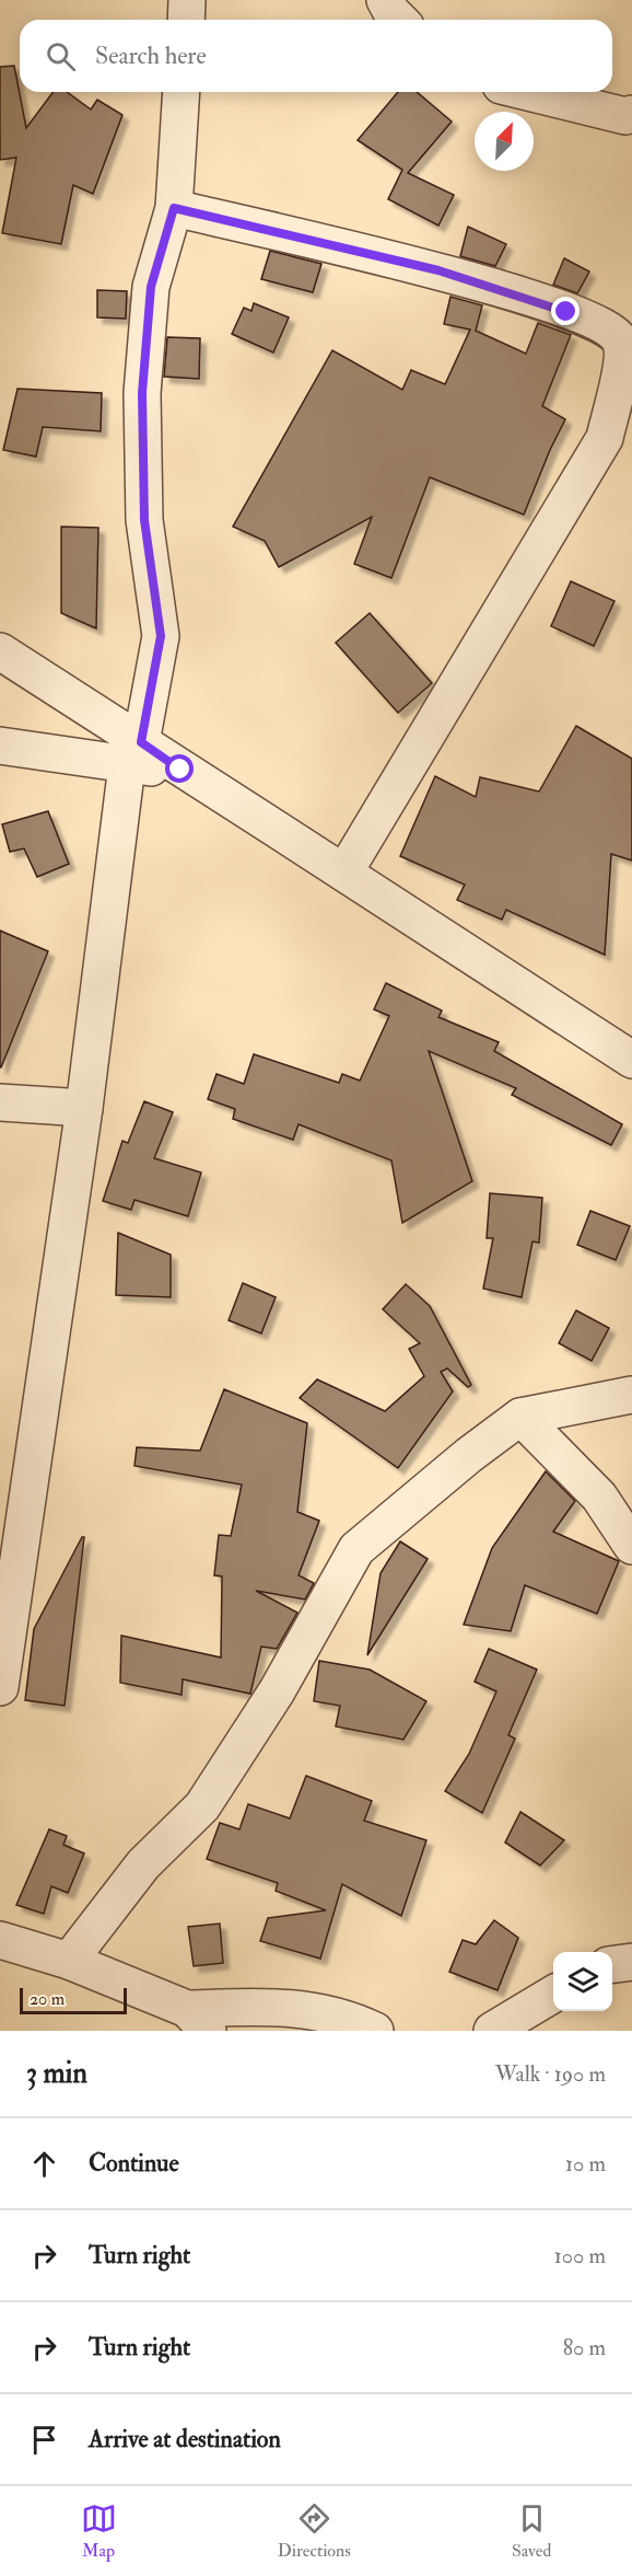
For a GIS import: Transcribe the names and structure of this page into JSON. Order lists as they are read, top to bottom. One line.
{"scale_bar":"20 m","north":"top right","page":{"search":"Search here","scale":"20 m","heading":["3 min","Walk · 190 m"],"list":[["Continue","10 m"],["Turn right","100 m"],["Turn right","80 m"],"Arrive at destination"],"nav":["Map","Directions","Saved"]}}
